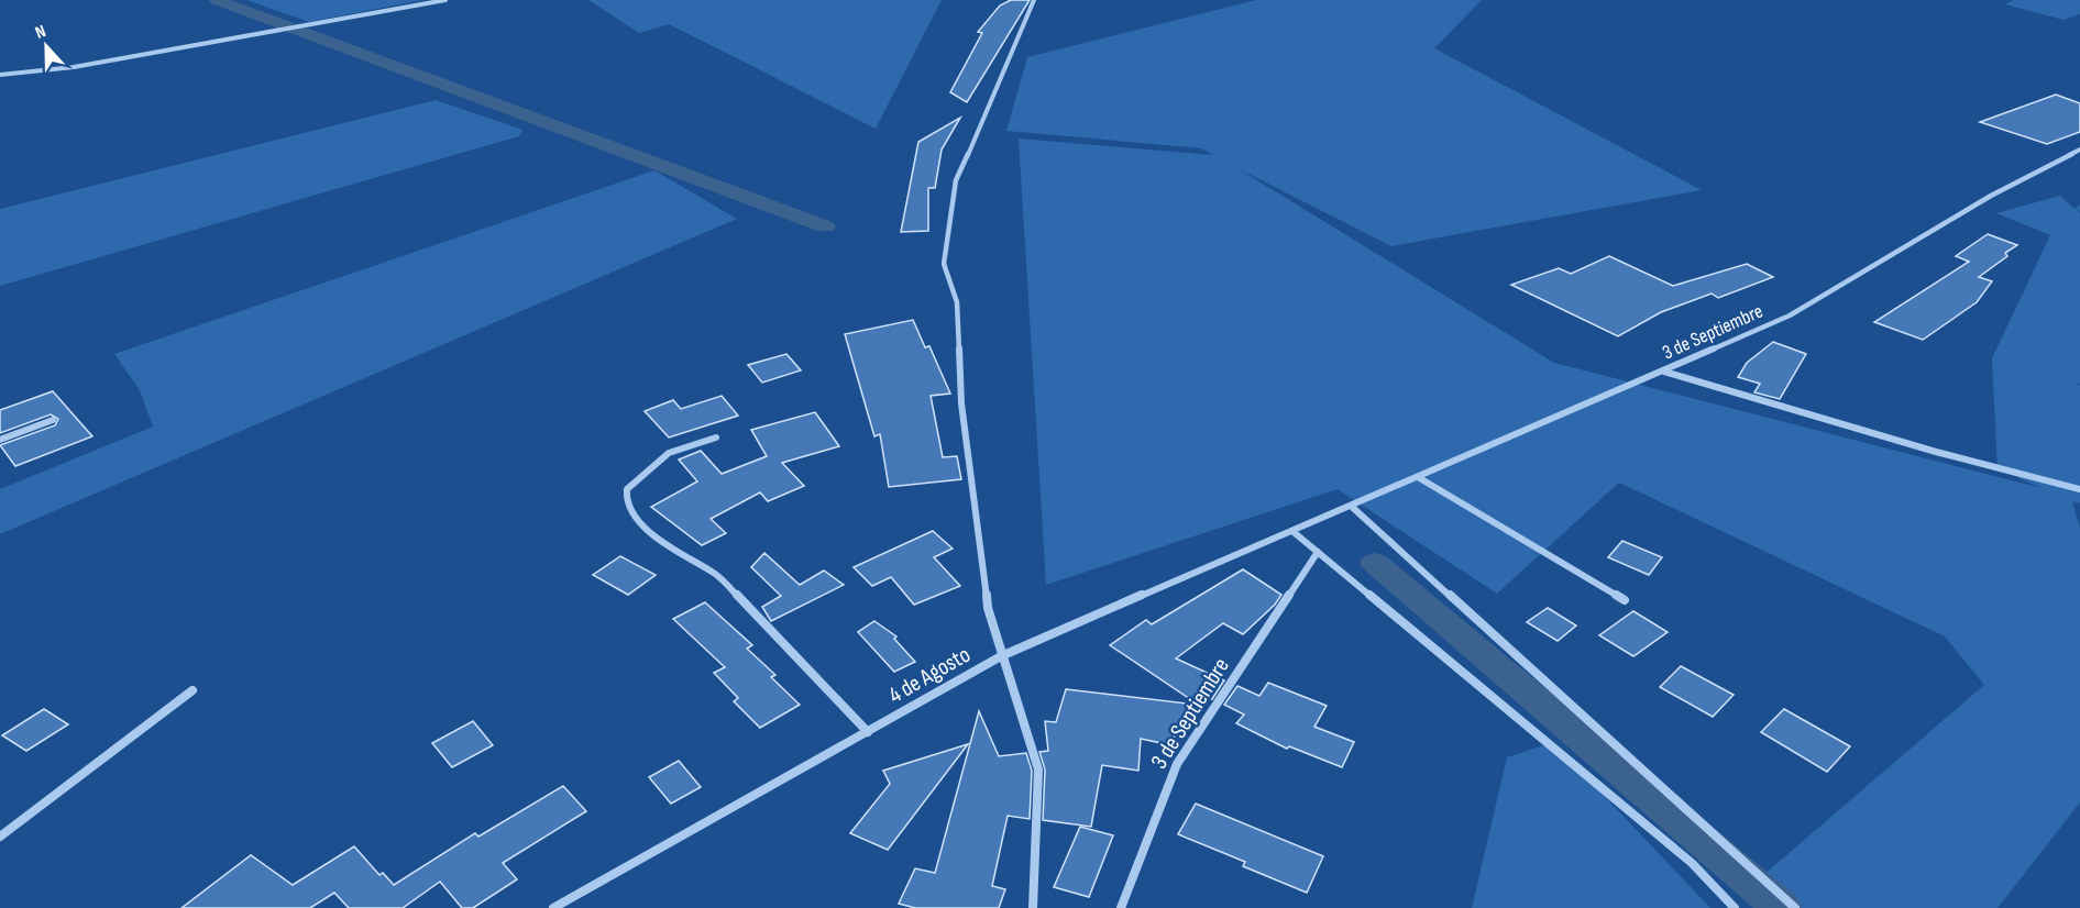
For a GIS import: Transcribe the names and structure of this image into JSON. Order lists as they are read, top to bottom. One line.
{"streets":{"street":["3 de Septiembre","4 de Agosto"]},"crossings":[["3 de Septiembre","4 de Agosto"]],"north":"top"}
